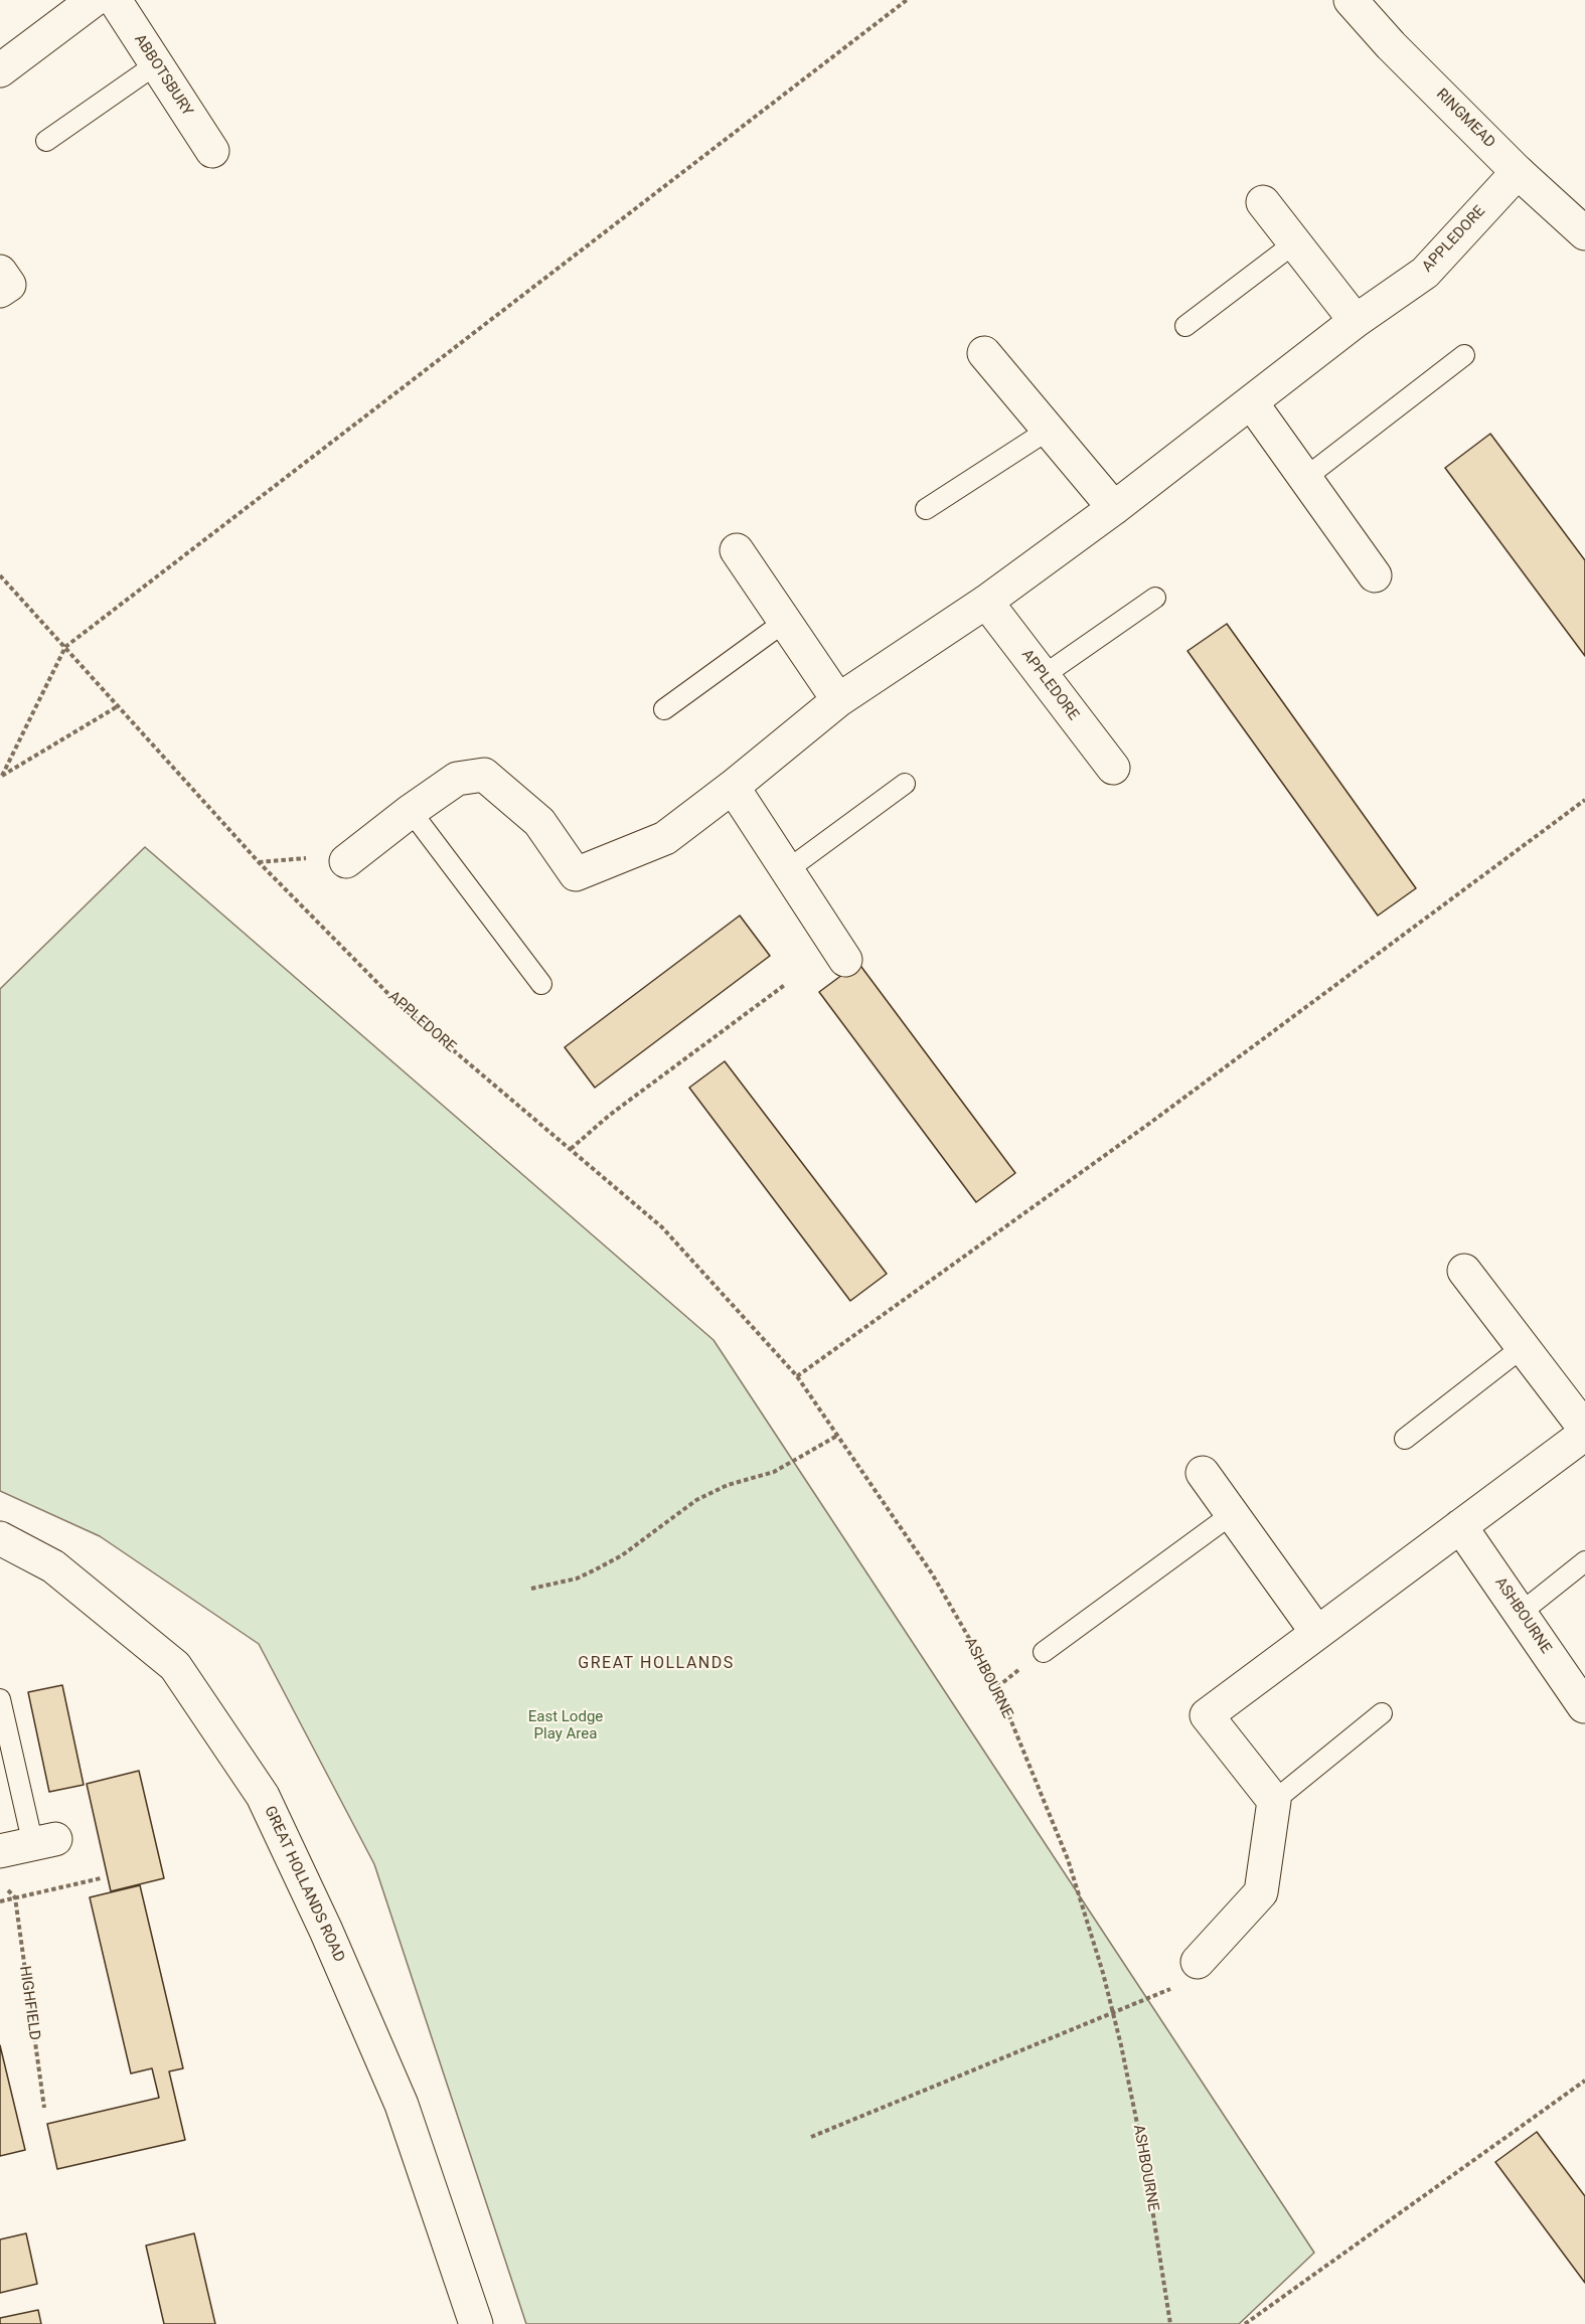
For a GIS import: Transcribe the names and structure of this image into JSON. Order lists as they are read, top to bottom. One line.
{"streets":{"street":["ABBOTSBURY","RINGMEAD","APPLEDORE","ASHBOURNE","GREAT HOLLANDS ROAD"],"path":["HIGHFIELD"]},"crossings":[["RINGMEAD","APPLEDORE"],["APPLEDORE","ASHBOURNE"]],"districts":["GREAT HOLLANDS"],"parks":["East Lodge Play Area"]}
